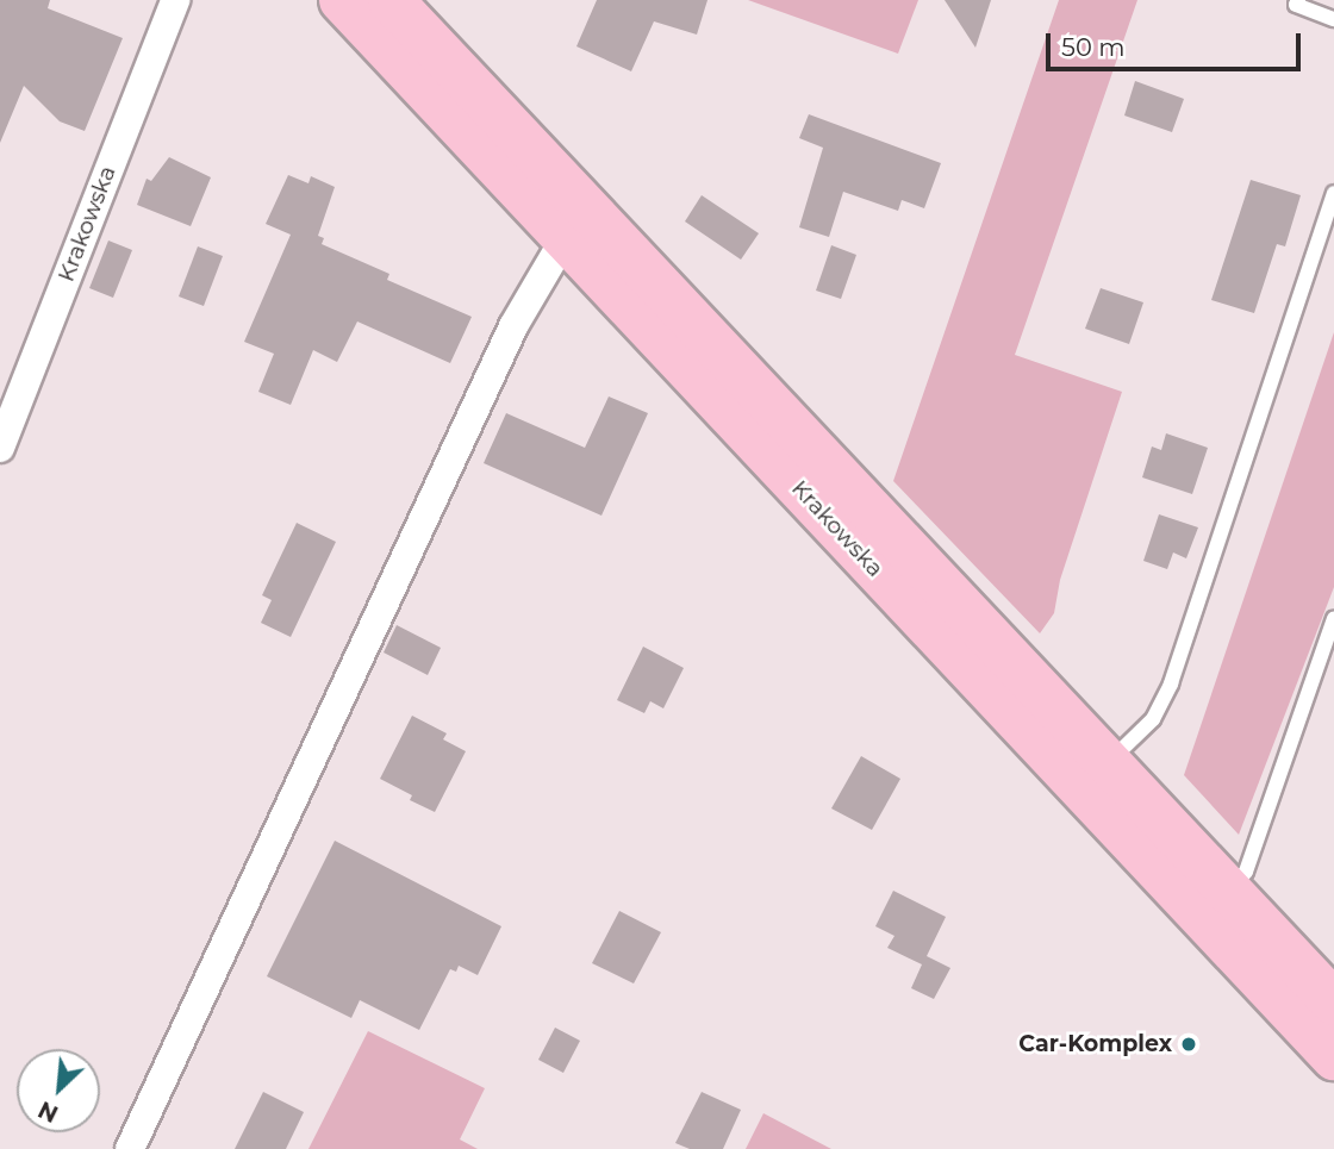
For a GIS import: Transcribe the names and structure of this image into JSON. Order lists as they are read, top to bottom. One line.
{"streets":{"main road":["Krakowska"]},"places":["Car-Komplex"],"scale_bar":"50 m","north":"bottom left"}
